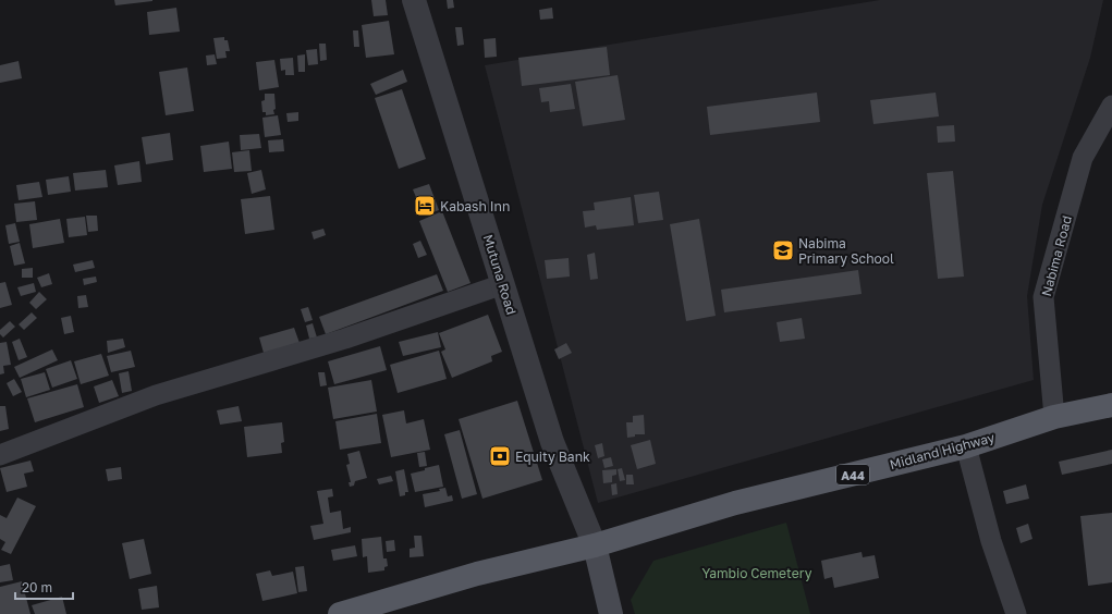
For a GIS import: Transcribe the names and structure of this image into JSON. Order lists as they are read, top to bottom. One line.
{"streets":{"main road":["Midland Highway","A44"],"street":["Nabima Road","Mutuna Road"]},"crossings":[["Nabima Road","Midland Highway"],["Mutuna Road","Midland Highway"]],"parks":["Yambio Cemetery"],"places":{"hotel":["Kabash Inn"],"school or university":["Nabima Primary School"],"bank":["Equity Bank"]},"scale_bar":"20 m"}
